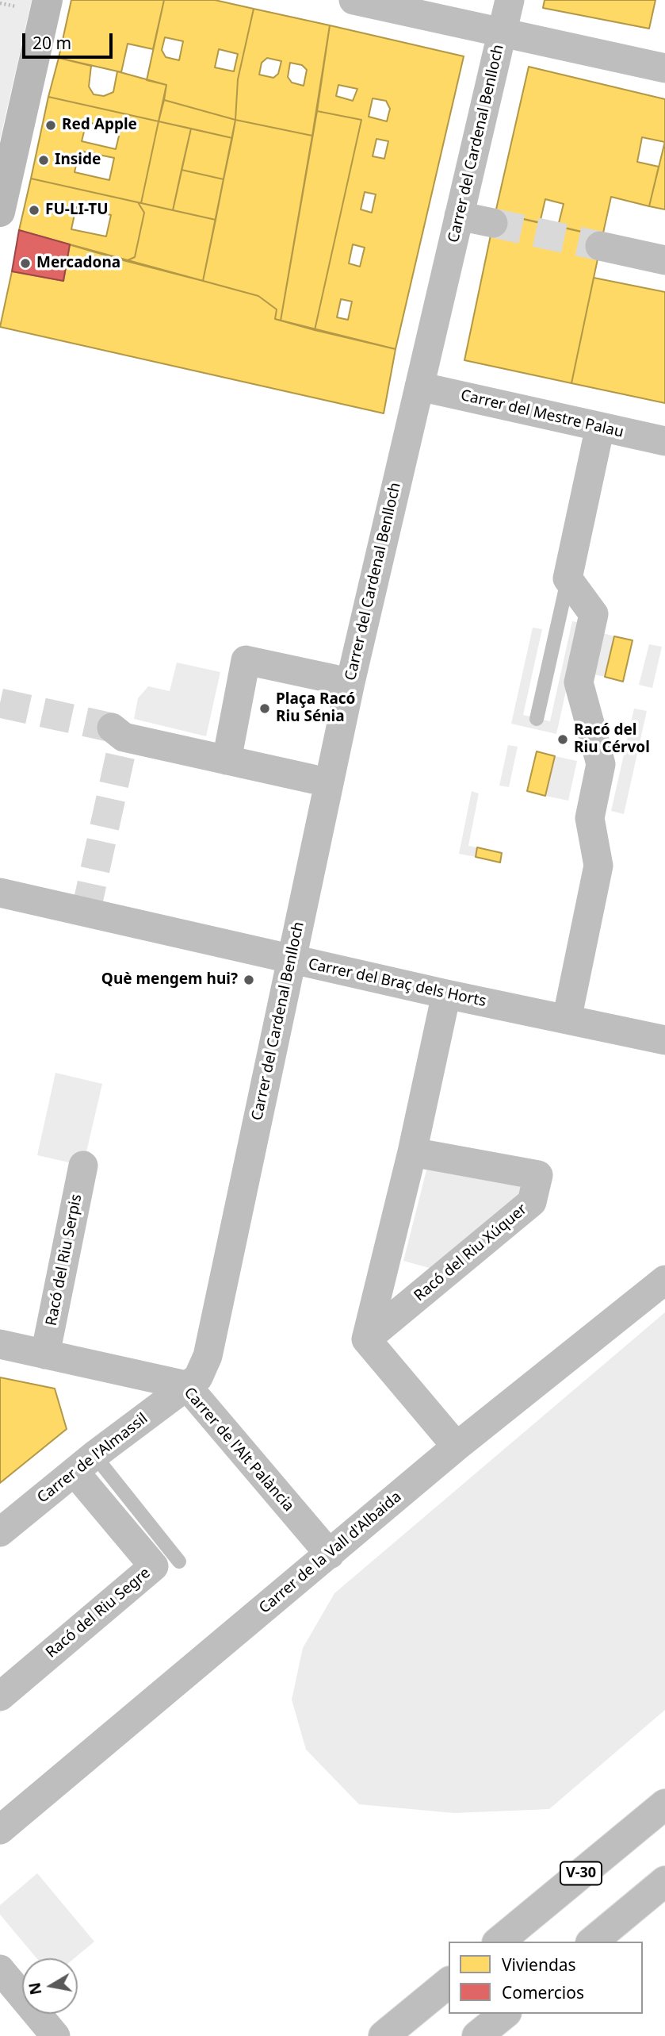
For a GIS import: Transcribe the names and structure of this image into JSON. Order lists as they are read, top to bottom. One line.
{"streets":{"highway":["V-30"],"street":["Carrer del Cardenal Benlloch","Carrer del Mestre Palau","Carrer del Braç dels Horts","Racó del Riu Xúquer","Racó del Riu Serpis","Carrer de l'Alt Palància","Carrer de l'Almassil","Carrer de la Vall d'Albaida","Racó del Riu Segre"]},"crossings":[["Carrer del Cardenal Benlloch","Carrer del Mestre Palau"],["Carrer del Cardenal Benlloch","Carrer del Braç dels Horts"],["Carrer del Cardenal Benlloch","Carrer de l'Alt Palància"],["Carrer del Cardenal Benlloch","Carrer de l'Almassil"],["Racó del Riu Serpis","Carrer de l'Alt Palància"],["Carrer de l'Alt Palància","Carrer de l'Almassil"],["Carrer de l'Alt Palància","Carrer de la Vall d'Albaida"],["Carrer de l'Almassil","Racó del Riu Segre"]],"places":["Red Apple","Inside","FU-LI-TU","Mercadona","Plaça Racó Riu Sénia","Racó del Riu Cérvol","Què mengem hui?"],"legend":["Viviendas","Comercios"],"scale_bar":"20 m","north":"left"}
